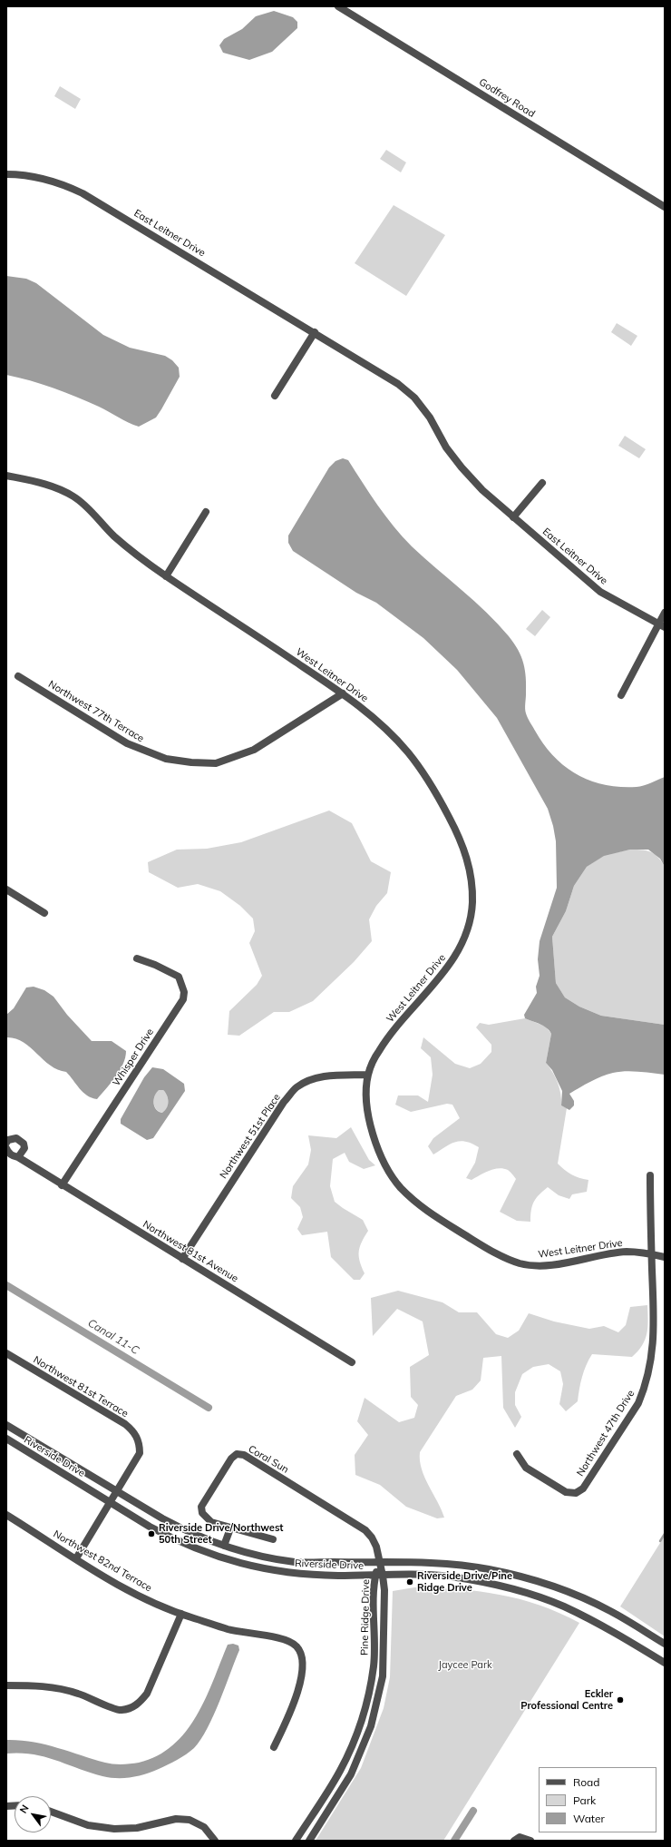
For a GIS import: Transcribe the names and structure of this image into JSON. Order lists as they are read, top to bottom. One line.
{"streets":{"street":["Godfrey Road","East Leitner Drive","West Leitner Drive","Northwest 77th Terrace","Whisper Drive","Northwest 51st Place","Northwest 81st Avenue","Northwest 81st Terrace","Northwest 47th Drive","Riverside Drive","Coral Sun","Northwest 82nd Terrace","Pine Ridge Drive"]},"crossings":[["West Leitner Drive","Northwest 77th Terrace"],["West Leitner Drive","Northwest 51st Place"],["West Leitner Drive","Northwest 47th Drive"],["Whisper Drive","Northwest 81st Avenue"],["Northwest 51st Place","Northwest 81st Avenue"],["Northwest 81st Terrace","Riverside Drive"],["Riverside Drive","Coral Sun"],["Riverside Drive","Pine Ridge Drive"],["Coral Sun","Pine Ridge Drive"]],"water":["Canal 11-C"],"parks":["Jaycee Park"],"places":["Riverside Drive/Northwest 50th Street","Riverside Drive/Pine Ridge Drive","Eckler Professional Centre"],"legend":["Road","Park","Water"],"north":"top left"}
